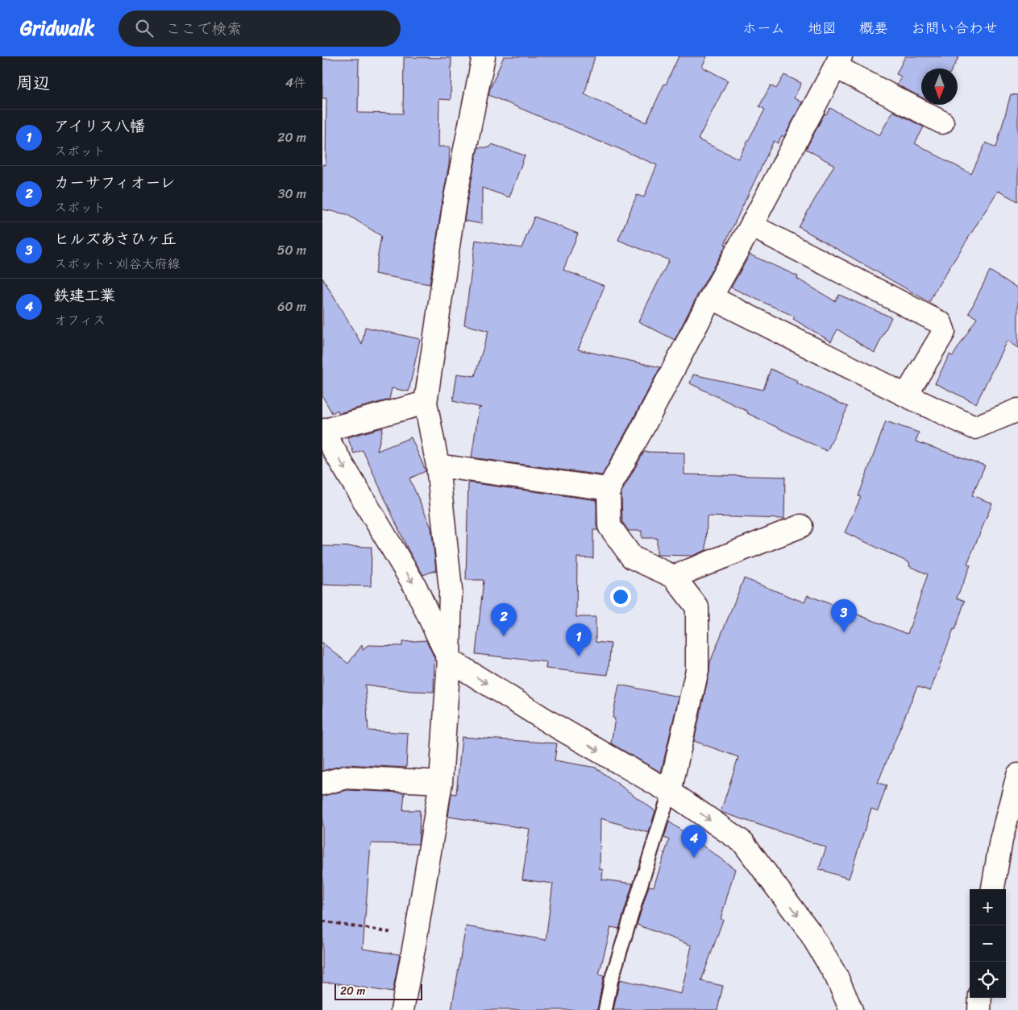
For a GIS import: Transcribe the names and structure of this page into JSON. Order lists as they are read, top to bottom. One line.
{"scale_bar":"20 m","north":"bottom","page":{"header":"Gridwalk","search":"ここで検索","nav":["ホーム","地図","概要","お問い合わせ"],"heading":["周辺","4件"],"list":[{"mark":"1","name":"アイリス八幡","note":"スポット","value":"20 m"},{"mark":"2","name":"カーサフィオーレ","note":"スポット","value":"30 m"},{"mark":"3","name":"ヒルズあさひヶ丘","note":"スポット · 刈谷大府線","value":"50 m"},{"mark":"4","name":"鉄建工業","note":"オフィス","value":"60 m"}],"pins":["3","2","1","4"],"map_buttons":["+","−"],"scale":"20 m"}}
